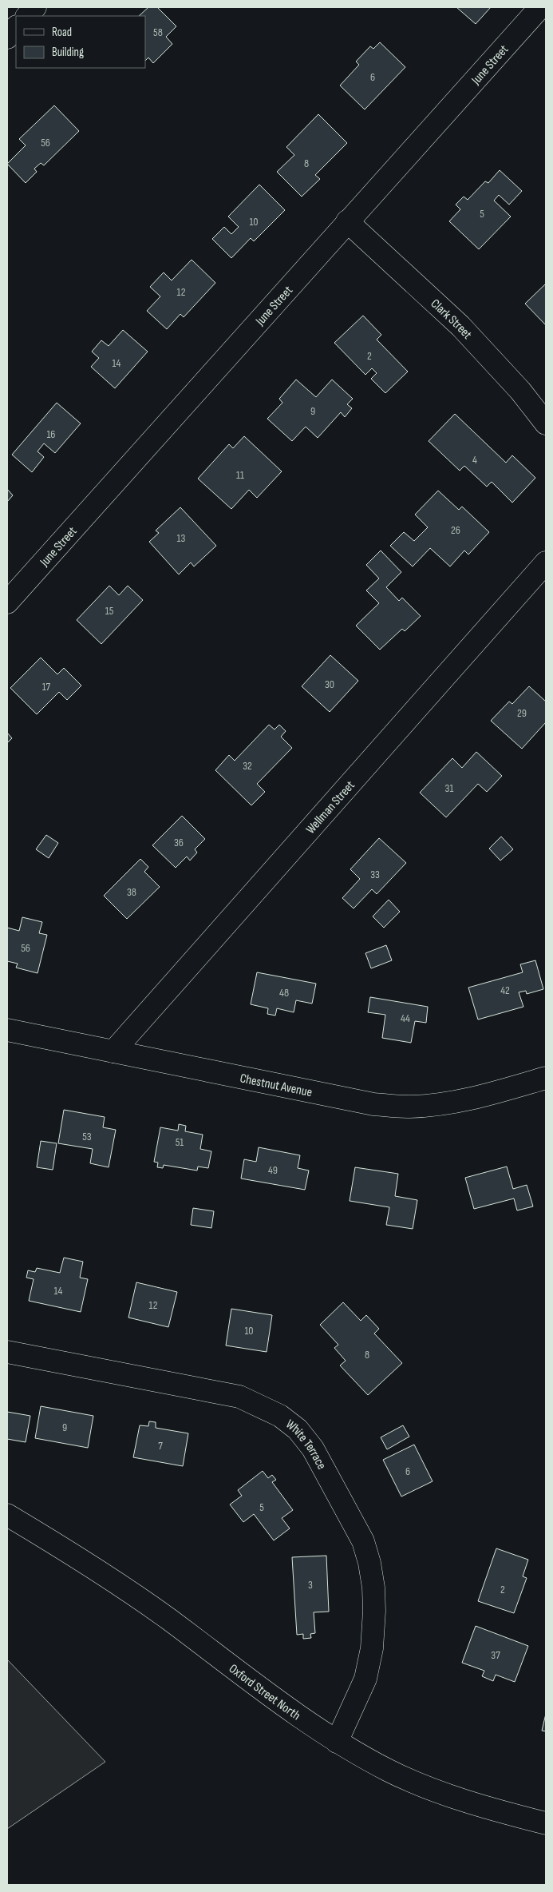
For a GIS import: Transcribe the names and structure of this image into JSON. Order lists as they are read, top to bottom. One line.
{"streets":{"street":["June Street","Clark Street","Wellman Street","Chestnut Avenue","White Terrace","Oxford Street North"]},"crossings":[["June Street","Clark Street"],["Wellman Street","Chestnut Avenue"],["White Terrace","Oxford Street North"]],"house_numbers":["58","6","56","8","5","10","12","2","14","9","16","4","11","26","13","15","30","17","29","32","31","36","33","38","56","42","48","44","53","51","49","14","12","10","8","9","7","6","5","3","2","37"],"legend":["Road","Building"]}
